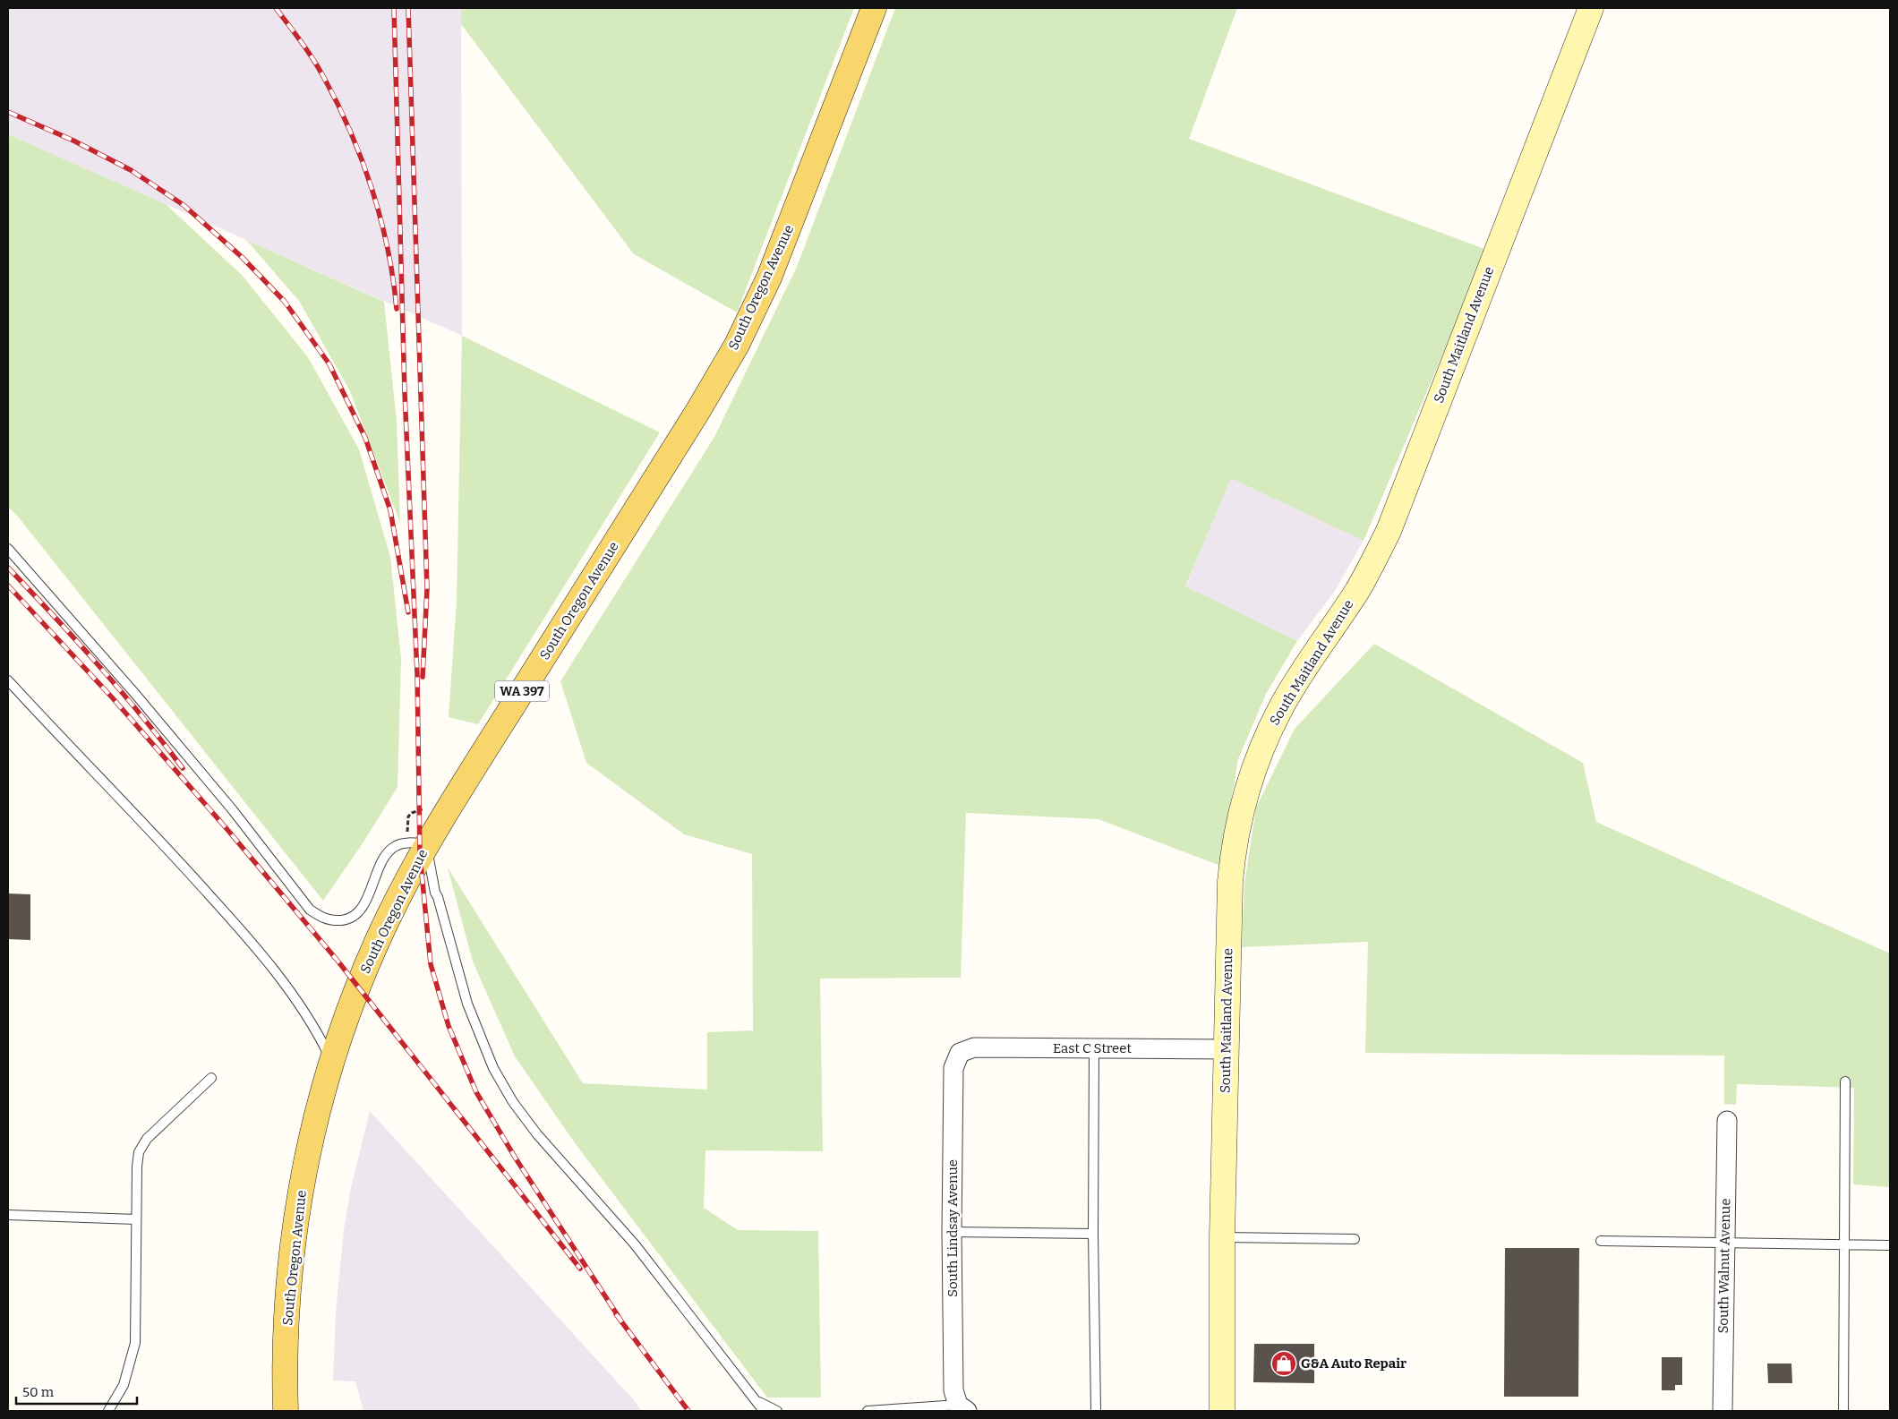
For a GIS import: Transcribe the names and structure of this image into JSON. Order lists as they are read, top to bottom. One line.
{"streets":{"main road":["South Oregon Avenue","WA 397"],"street":["South Maitland Avenue","East C Street","South Lindsay Avenue","South Walnut Avenue"]},"crossings":[["South Maitland Avenue","East C Street"],["East C Street","South Lindsay Avenue"]],"places":{"shop":["G&A Auto Repair"]},"scale_bar":"50 m"}
